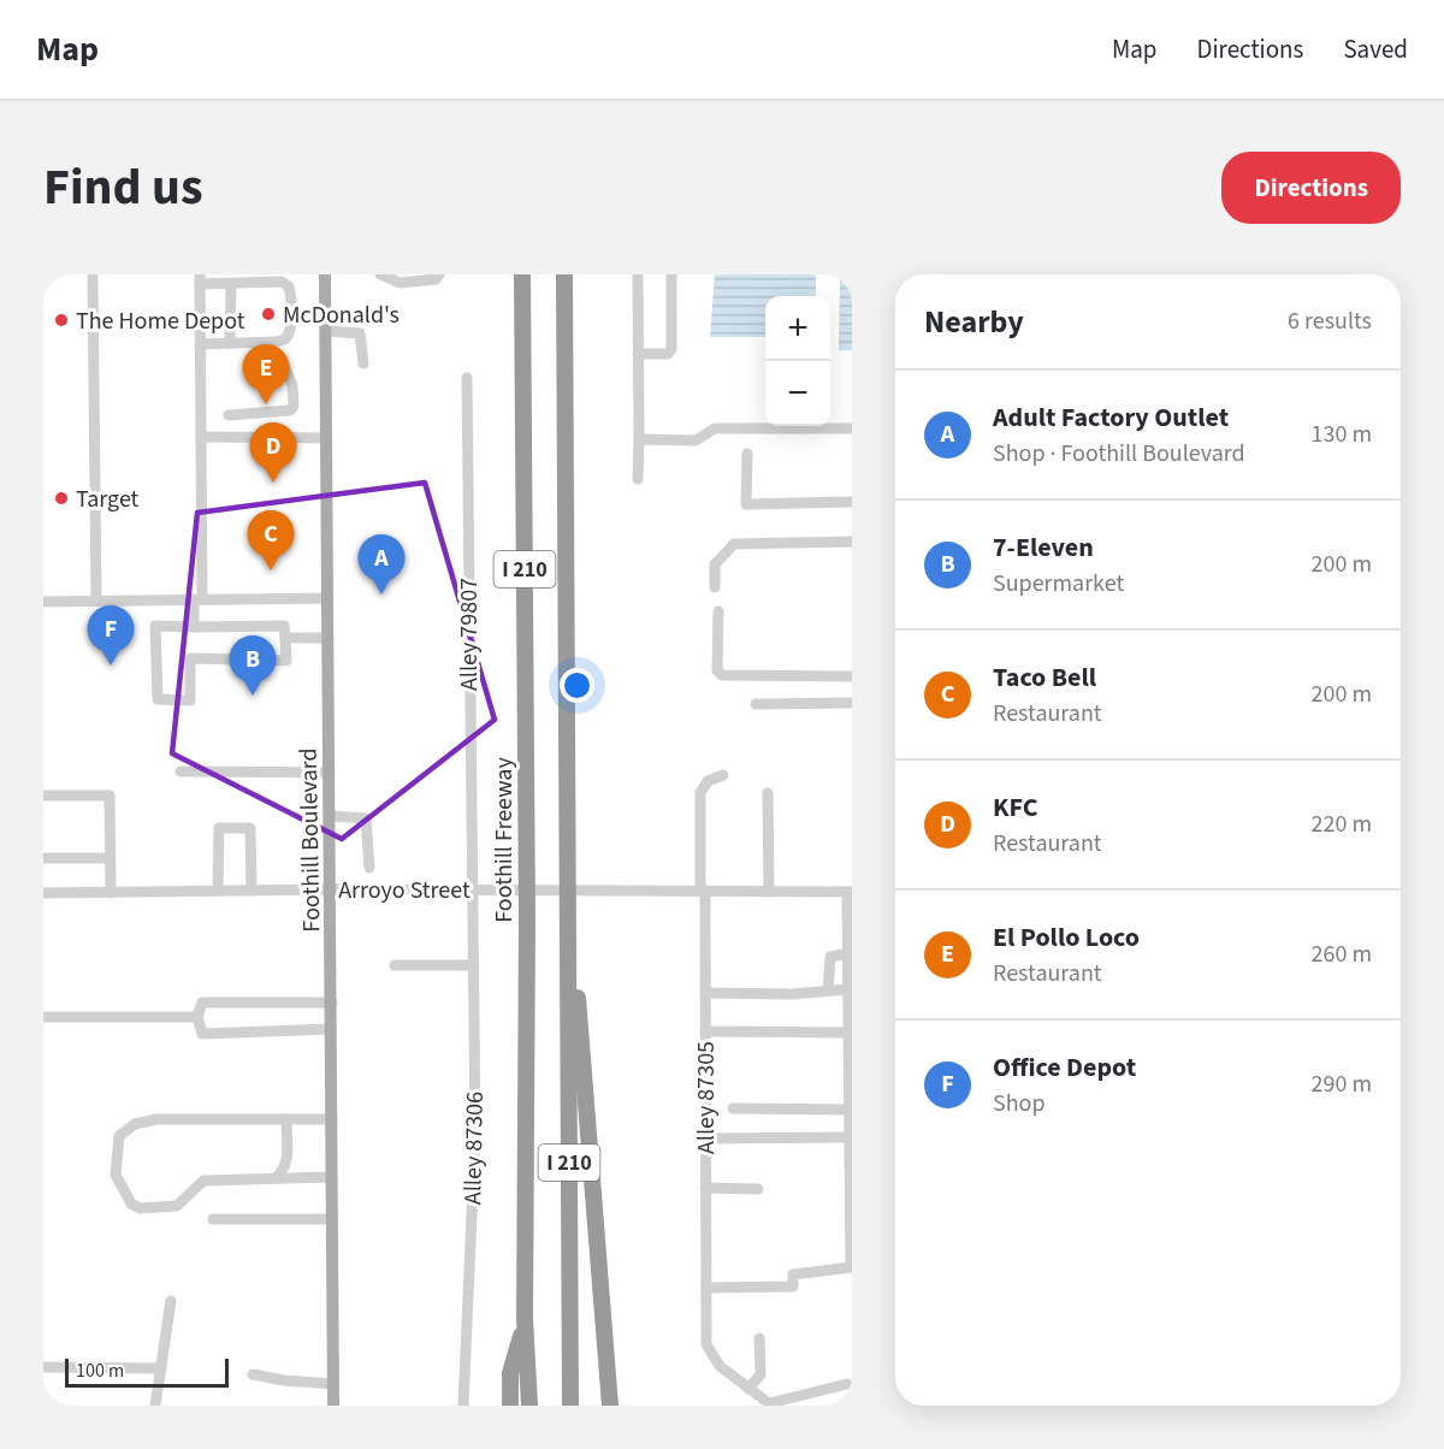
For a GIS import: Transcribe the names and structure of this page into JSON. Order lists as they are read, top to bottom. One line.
{"streets":{"highway":["I 210","Foothill Freeway"],"main road":["Foothill Boulevard"],"street":["Alley 79807","Arroyo Street","Alley 87305","Alley 87306"]},"crossings":[["Alley 79807","Arroyo Street"],["Alley 79807","Alley 87306"],["Foothill Boulevard","Arroyo Street"],["Arroyo Street","Alley 87305"],["Arroyo Street","Alley 87306"]],"places":["McDonald's","The Home Depot","Target"],"scale_bar":"100 m","page":{"header":"Map","nav":["Map","Directions","Saved"],"title":"Find us","buttons":"Directions","heading":["Nearby","6 results"],"map_buttons":["+","−"],"pins":["E","D","C","A","F","B"],"list":[{"mark":"A","name":"Adult Factory Outlet","note":"Shop · Foothill Boulevard","value":"130 m"},{"mark":"B","name":"7-Eleven","note":"Supermarket","value":"200 m"},{"mark":"C","name":"Taco Bell","note":"Restaurant","value":"200 m"},{"mark":"D","name":"KFC","note":"Restaurant","value":"220 m"},{"mark":"E","name":"El Pollo Loco","note":"Restaurant","value":"260 m"},{"mark":"F","name":"Office Depot","note":"Shop","value":"290 m"}],"scale":"100 m"}}
